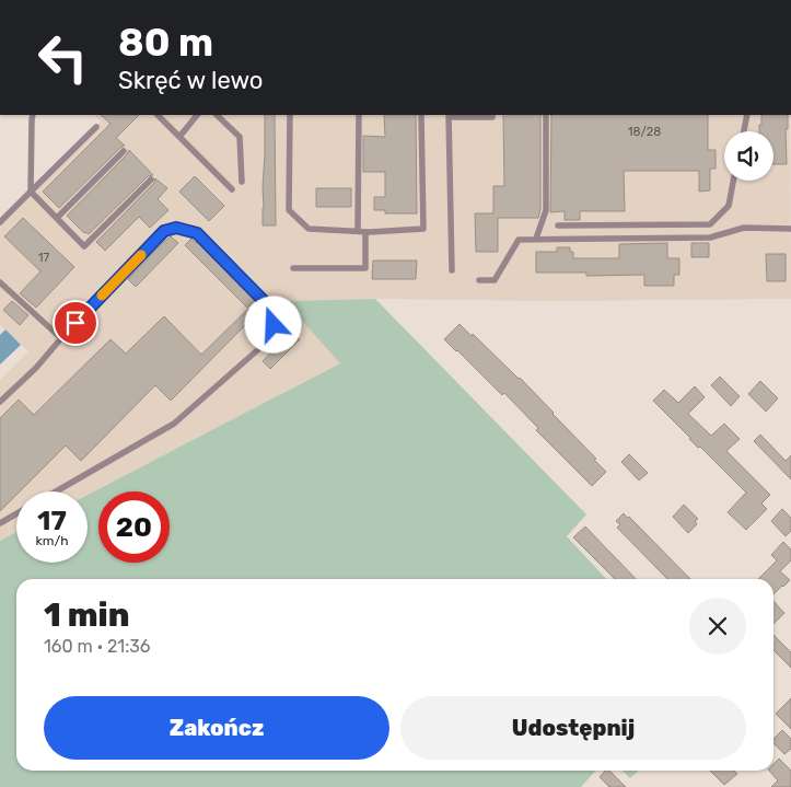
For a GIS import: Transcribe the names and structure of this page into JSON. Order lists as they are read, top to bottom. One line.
{"house_numbers":["18/28","17"],"page":{"turn":["80 m","Skręć w lewo"],"speed":"17 km/h","limit":"20","heading":["1 min","160 m · 21:36"],"buttons":["Zakończ","Udostępnij"]}}
